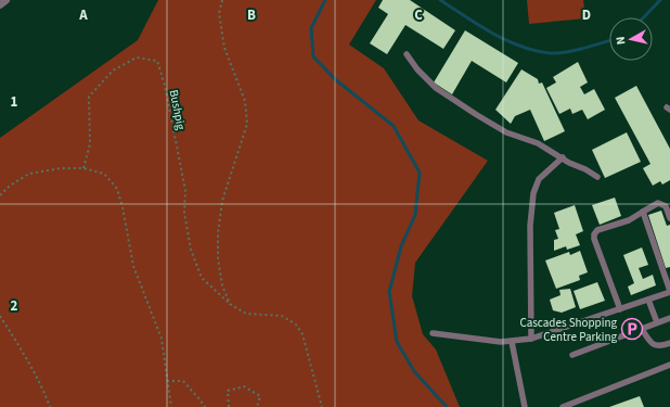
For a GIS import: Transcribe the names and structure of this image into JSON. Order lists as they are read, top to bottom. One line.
{"streets":{"path":["Bushpig"]},"places":{"parking":["Cascades Shopping Centre Parking"]},"north":"left","grid":{"columns":["A","B","C","D"],"rows":["1","2"]}}
